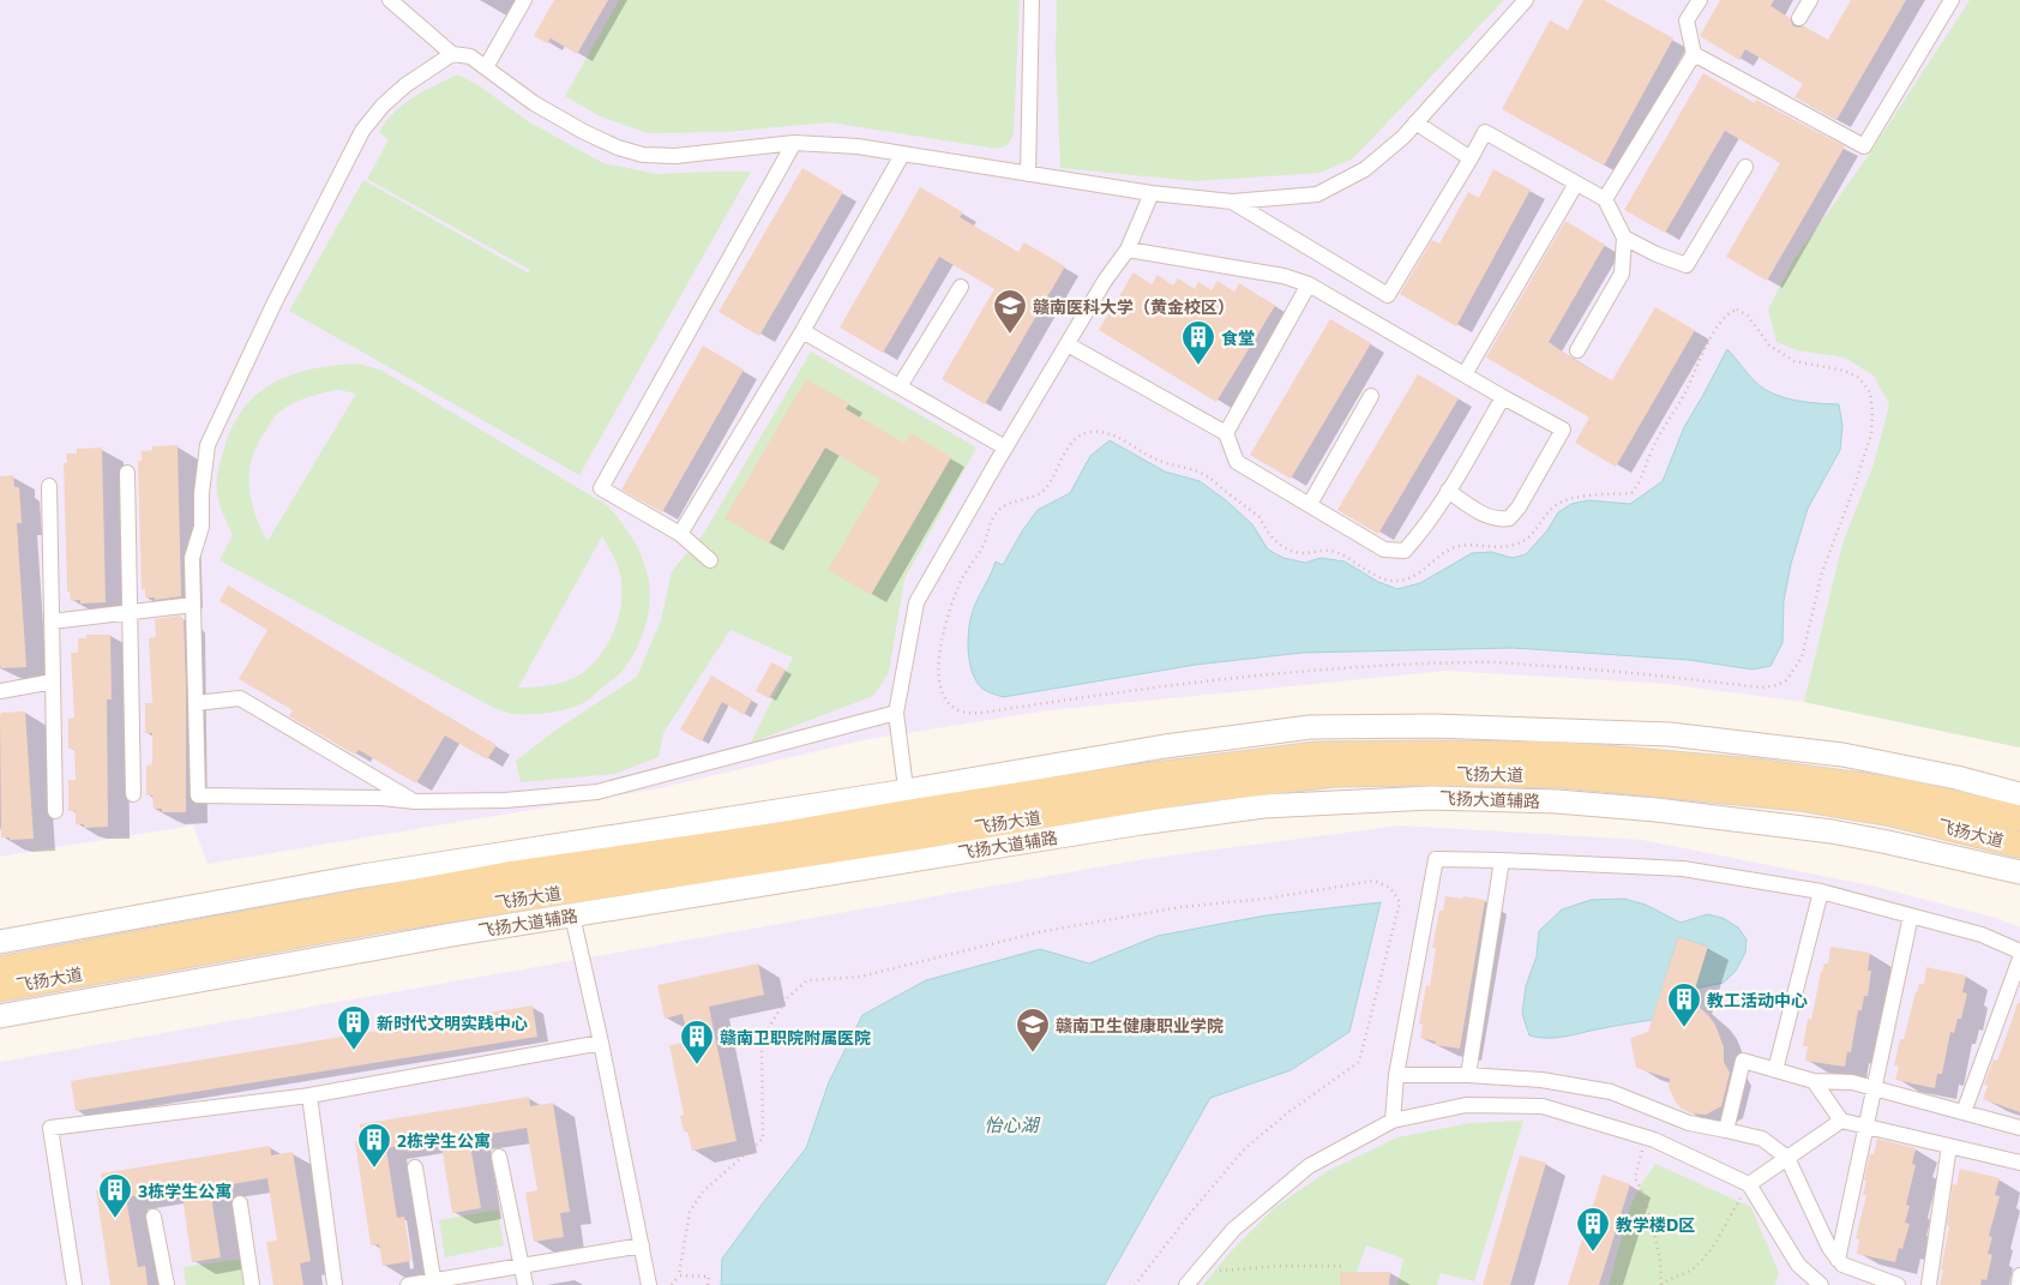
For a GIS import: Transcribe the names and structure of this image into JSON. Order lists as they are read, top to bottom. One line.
{"streets":{"main road":["飞扬大道"],"street":["飞扬大道辅路"]},"water":["怡心湖"],"places":{"school or university":["赣南医科大学（黄金校区）","赣南卫生健康职业学院"],"building":["食堂","教工活动中心","新时代文明实践中心","赣南卫职院附属医院","2栋学生公寓","3栋学生公寓","教学楼D区"]}}
